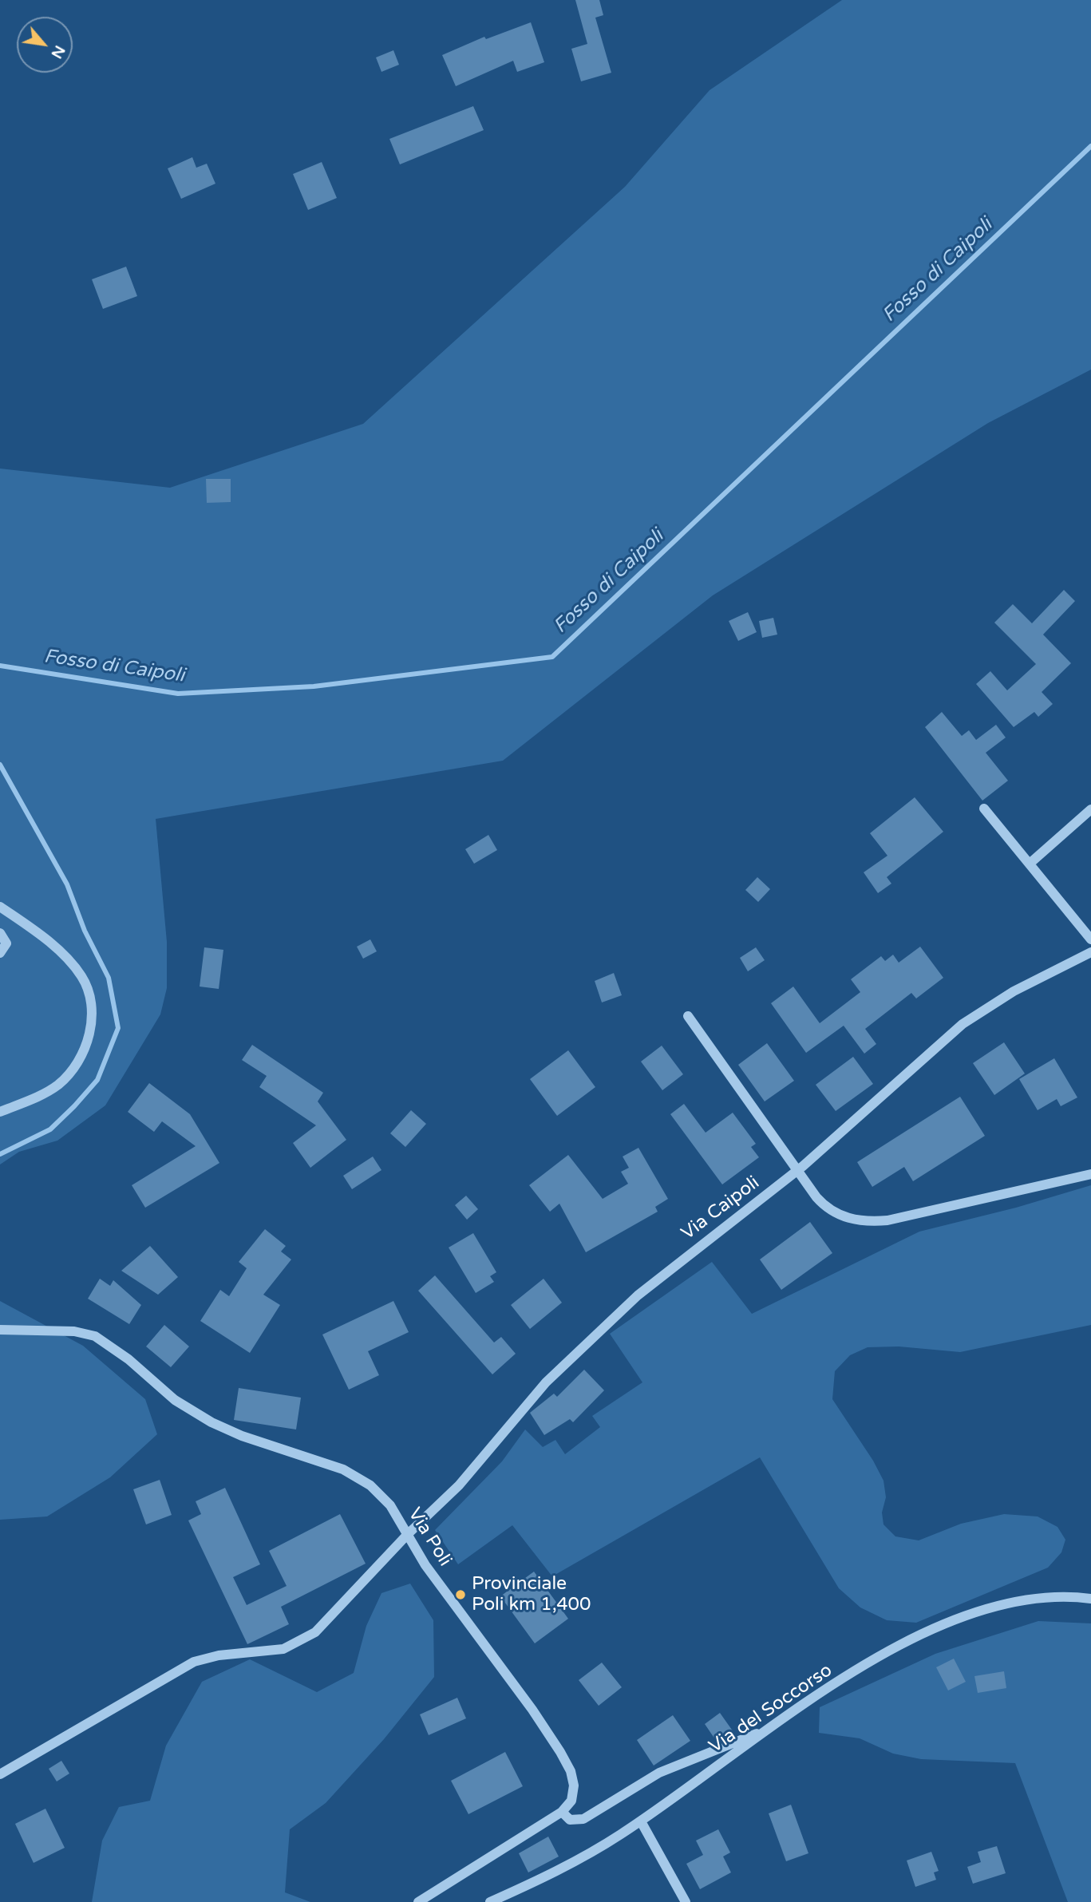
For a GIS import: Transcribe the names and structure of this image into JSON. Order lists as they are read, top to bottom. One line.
{"streets":{"street":["Via Caipoli","Via Poli","Via del Soccorso"]},"crossings":[["Via Caipoli","Via Poli"]],"water":["Fosso di Caipoli"],"places":["Provinciale Poli km 1,400"],"north":"bottom right"}
